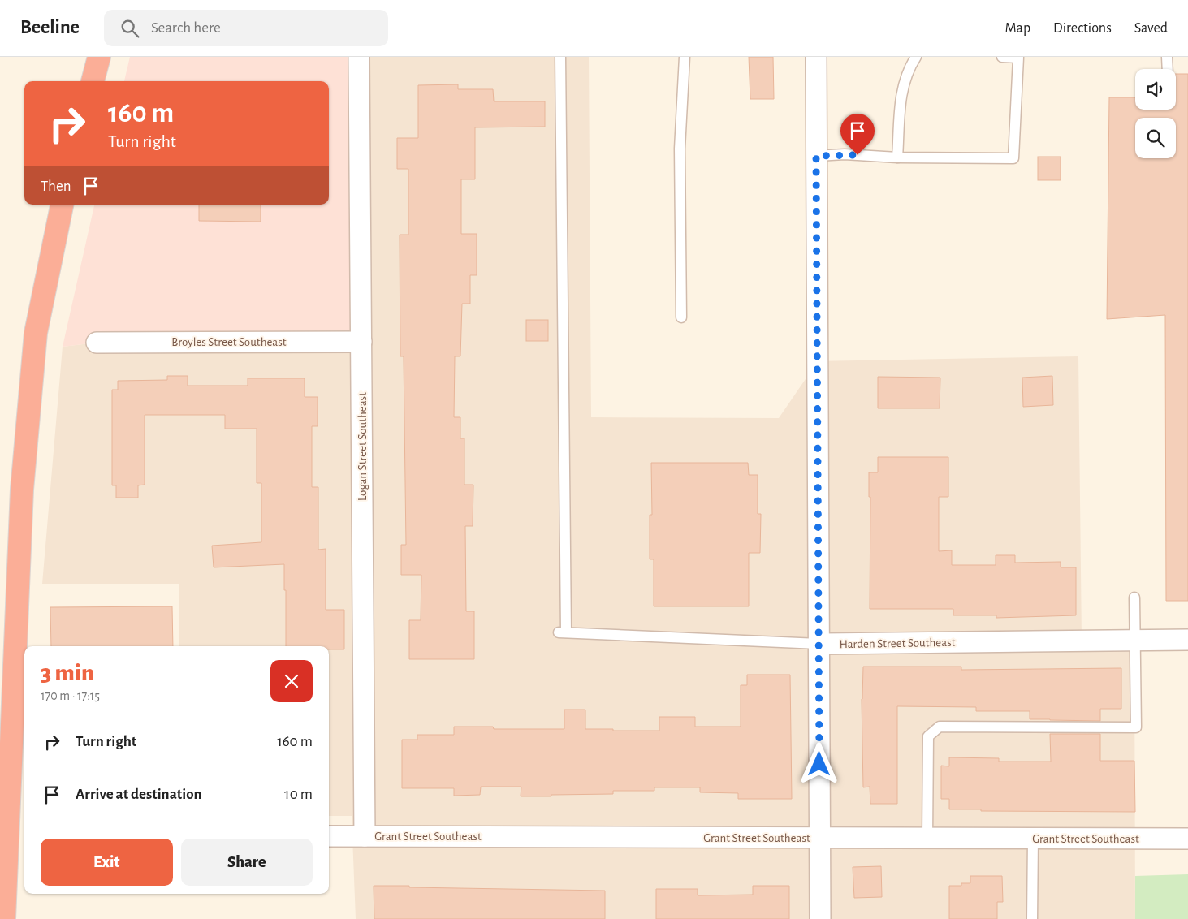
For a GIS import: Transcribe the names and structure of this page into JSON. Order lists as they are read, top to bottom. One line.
{"streets":{"street":["Broyles Street Southeast","Logan Street Southeast","Harden Street Southeast","Grant Street Southeast"]},"crossings":[["Broyles Street Southeast","Logan Street Southeast"],["Logan Street Southeast","Grant Street Southeast"]],"page":{"header":"Beeline","search":"Search here","nav":["Map","Directions","Saved"],"turn":["160 m","Turn right"],"then":"Then","heading":["3 min","170 m · 17:15"],"list":[{"name":"Turn right","value":"160 m"},{"name":"Arrive at destination","value":"10 m"}],"buttons":["Exit","Share"]}}
